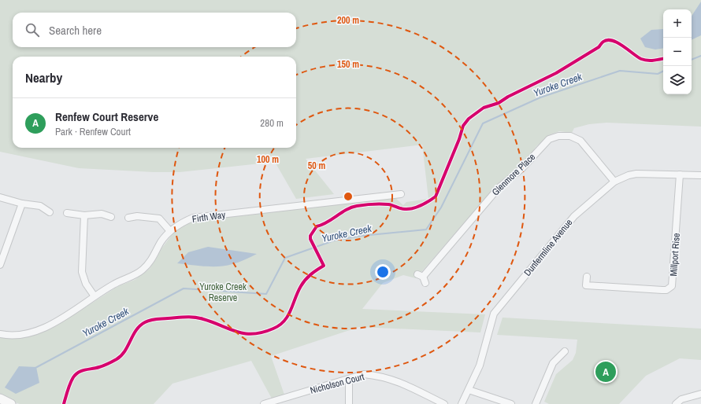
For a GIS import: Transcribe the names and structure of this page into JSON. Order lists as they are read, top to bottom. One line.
{"streets":{"street":["Glenmore Place","Firth Way","Dunfermline Avenue","Millport Rise","Nicholson Court"]},"crossings":[["Glenmore Place","Dunfermline Avenue"],["Dunfermline Avenue","Millport Rise"]],"water":["Yuroke Creek"],"parks":["Yuroke Creek Reserve"],"page":{"map_buttons":["+","−"],"search":"Search here","heading":"Nearby","list":[{"mark":"A","name":"Renfew Court Reserve","note":"Park · Renfew Court","value":"280 m"}],"pins":"A"},"rings":["200 m","150 m","100 m","50 m"]}
